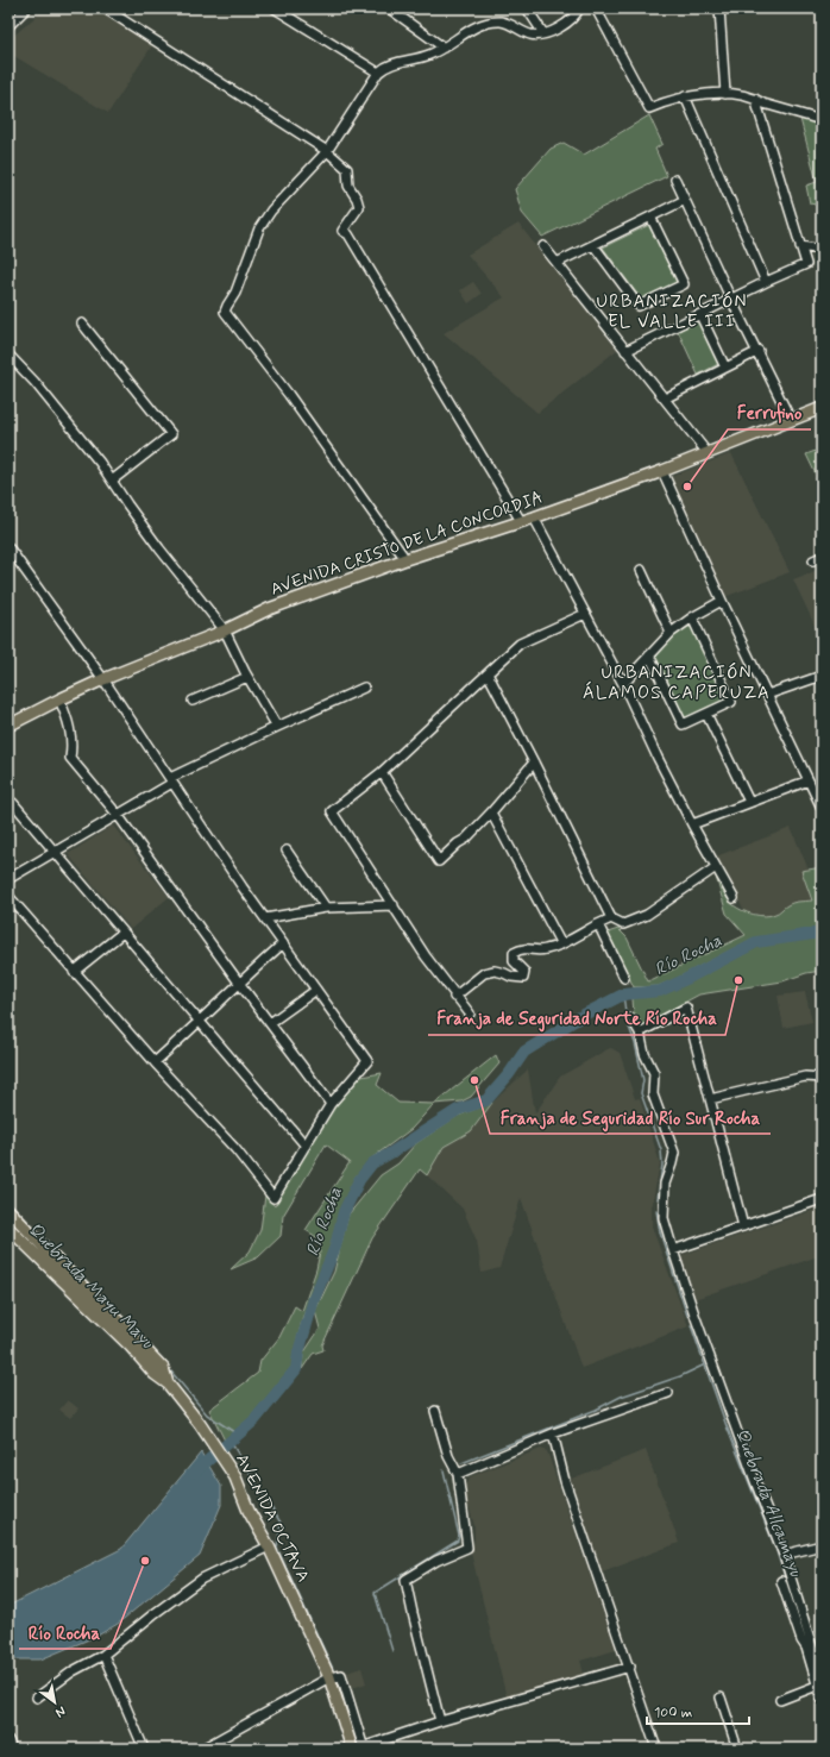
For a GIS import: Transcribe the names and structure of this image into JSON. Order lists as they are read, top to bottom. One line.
{"streets":{"main road":["AVENIDA CRISTO DE LA CONCORDIA","AVENIDA OCTAVA"]},"districts":["URBANIZACIÓN EL VALLE III","URBANIZACIÓN ÁLAMOS CAPERUZA"],"water":["Río Rocha","Quebrada Mayu Mayu","Quebrada Allcamayu"],"places":["Ferrufino","Franja de Seguridad Norte Río Rocha","Franja de Seguridad Río Sur Rocha","Río Rocha"],"scale_bar":"100 m","north":"bottom right"}
